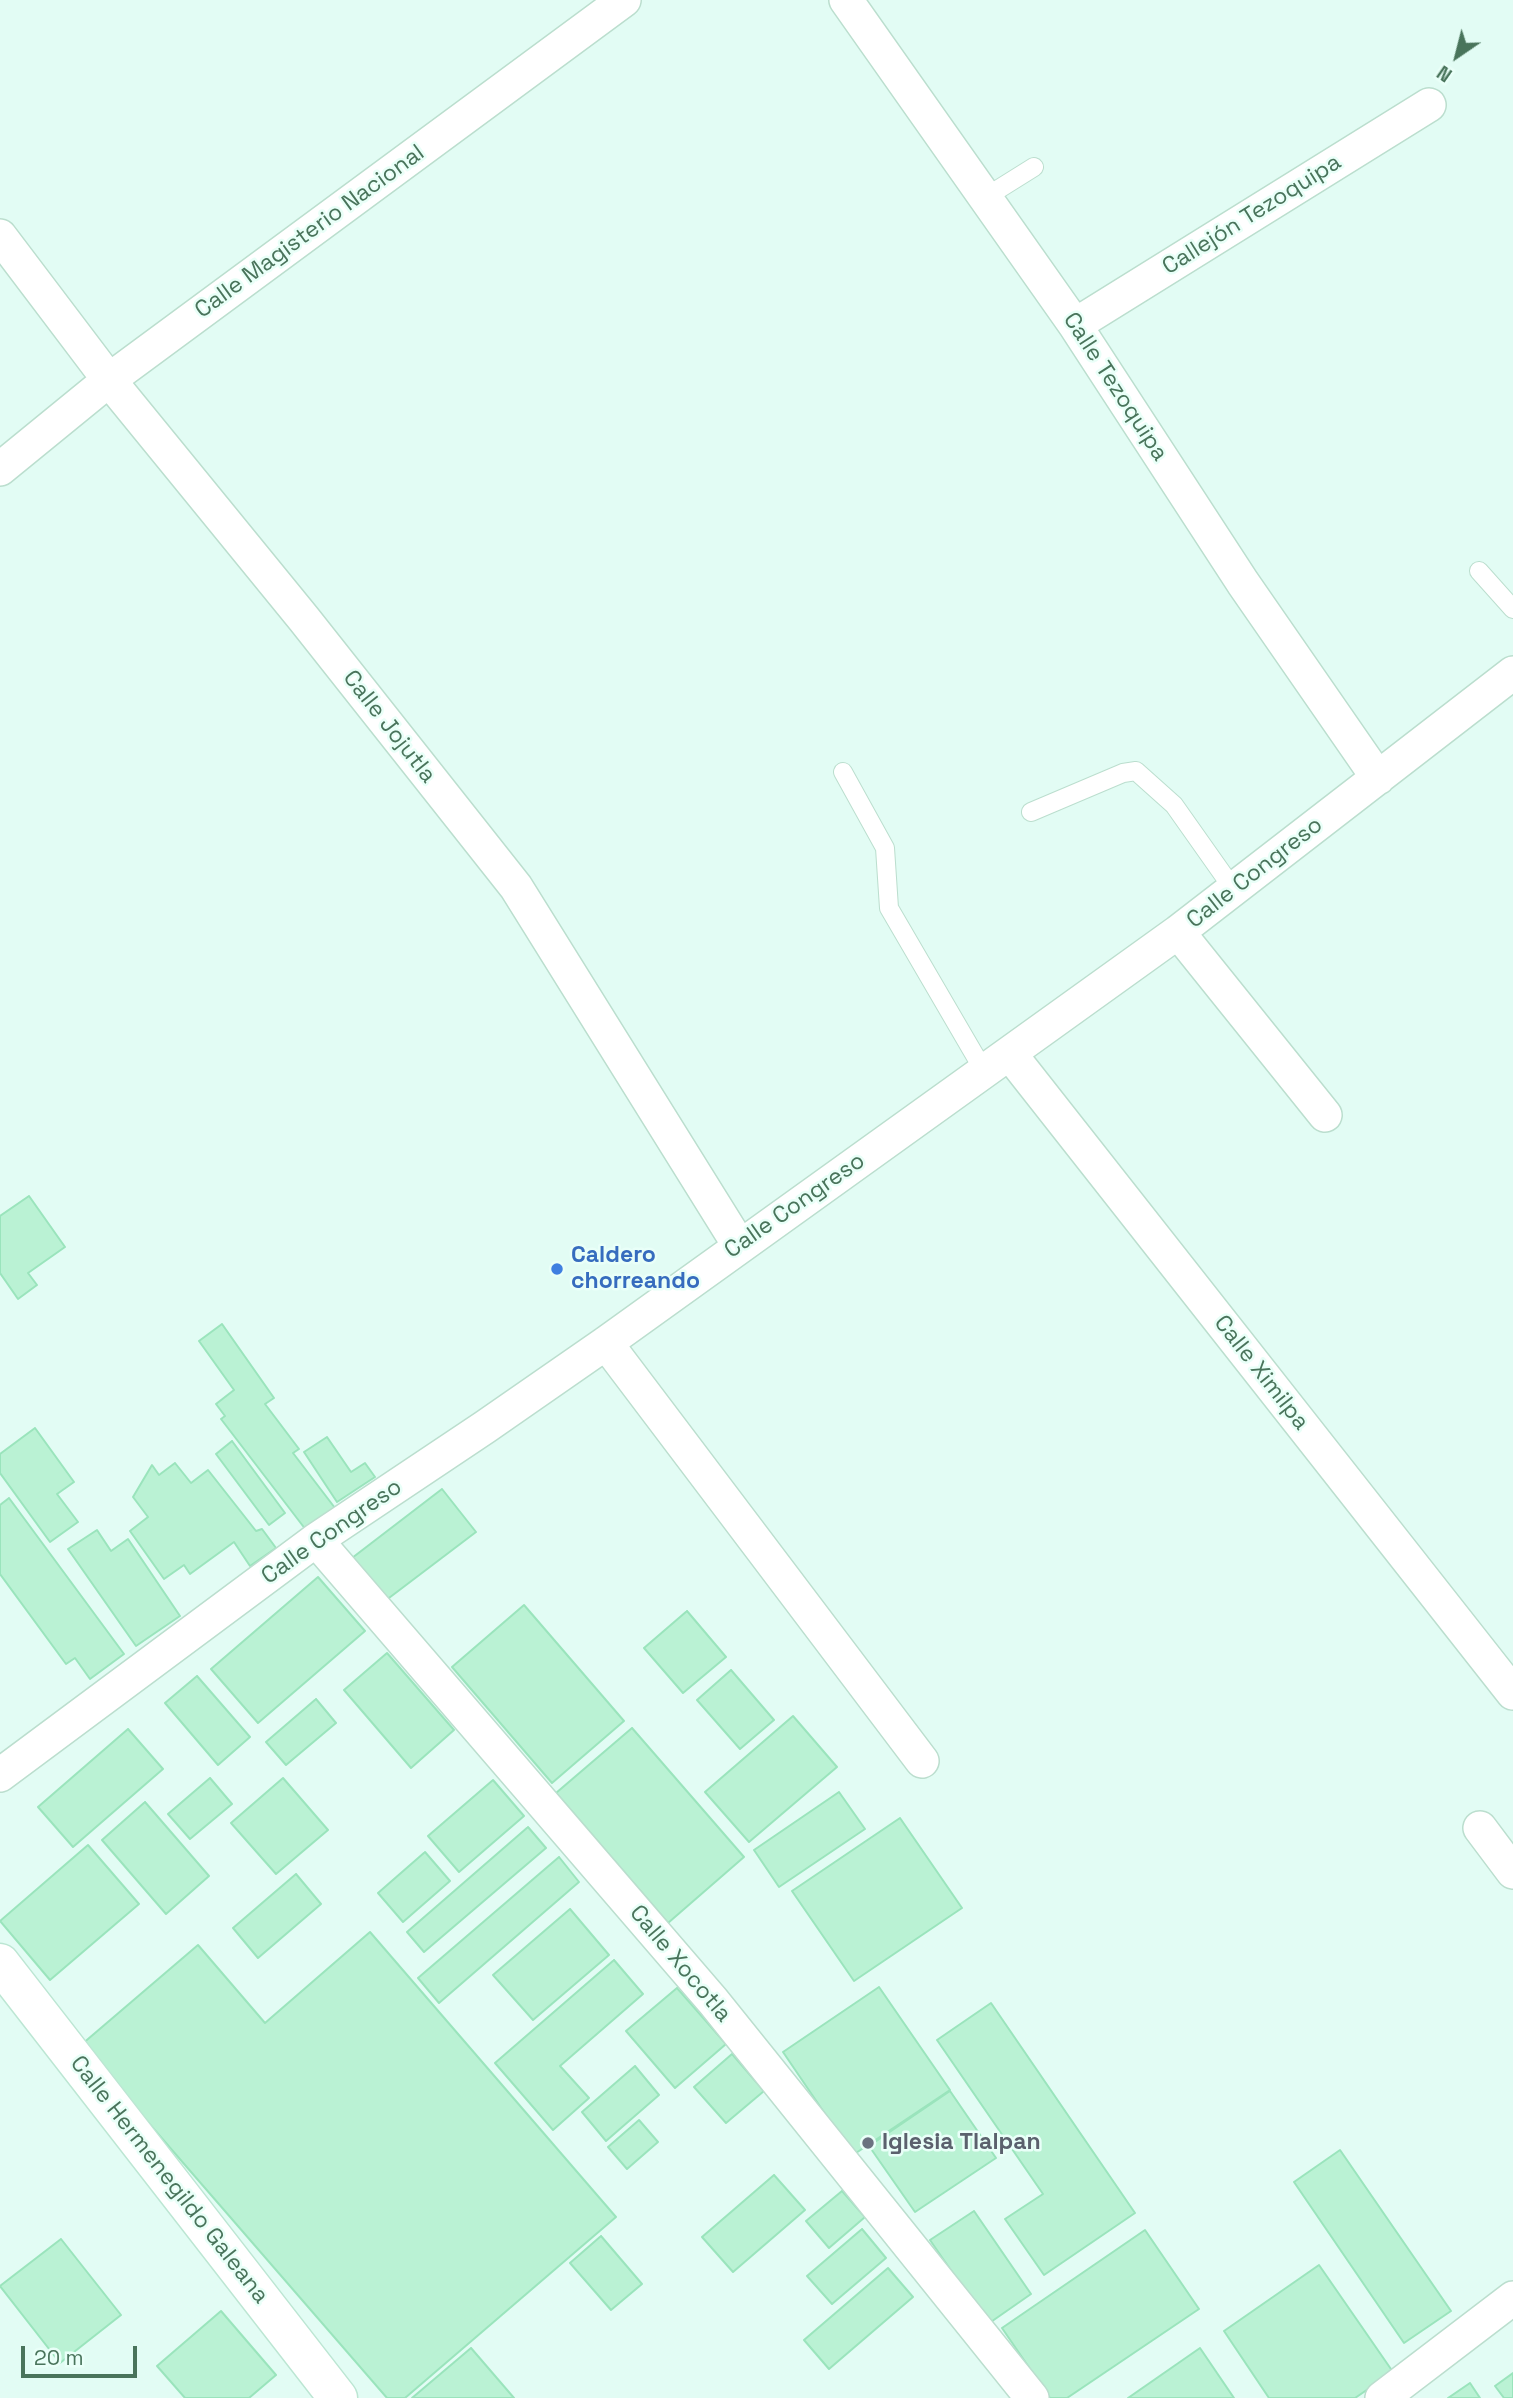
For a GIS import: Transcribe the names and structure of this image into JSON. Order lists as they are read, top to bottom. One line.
{"streets":{"street":["Callejón Tezoquipa","Calle Magisterio Nacional","Calle Tezoquipa","Calle Jojutla","Calle Congreso","Calle Ximilpa","Calle Xocotla","Calle Hermenegildo Galeana"]},"crossings":[["Callejón Tezoquipa","Calle Tezoquipa"],["Calle Magisterio Nacional","Calle Jojutla"],["Calle Tezoquipa","Calle Congreso"],["Calle Jojutla","Calle Congreso"],["Calle Congreso","Calle Ximilpa"],["Calle Congreso","Calle Xocotla"]],"places":["Caldero chorreando","Iglesia Tlalpan"],"scale_bar":"20 m","north":"bottom left"}
